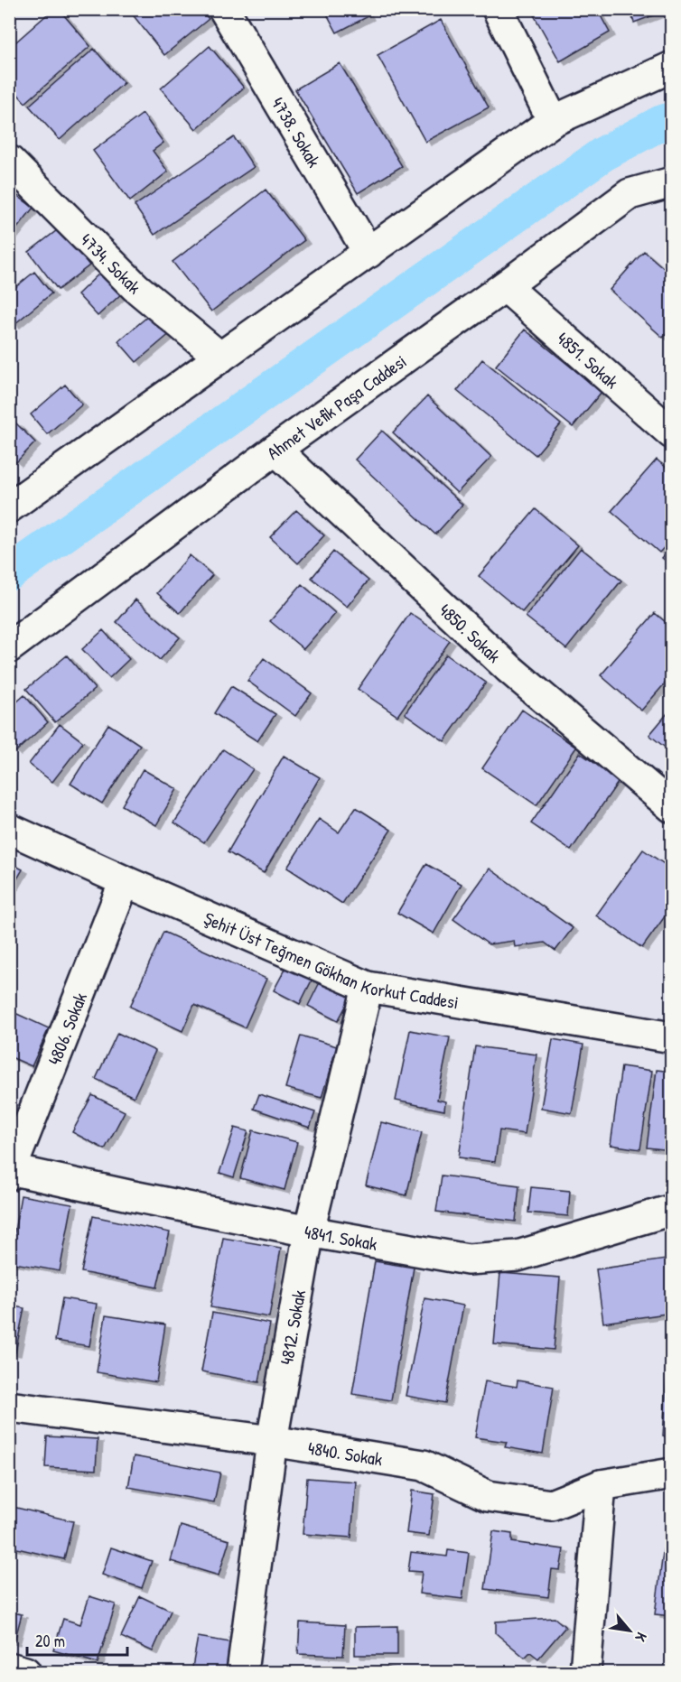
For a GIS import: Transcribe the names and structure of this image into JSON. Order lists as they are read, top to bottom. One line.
{"streets":{"street":["4738. Sokak","4734. Sokak","4851. Sokak","Ahmet Vefik Paşa Caddesi","4850. Sokak","Şehit Üst Teğmen Gökhan Korkut Caddesi","4806. Sokak","4841. Sokak","4812. Sokak","4840. Sokak"]},"crossings":[["4851. Sokak","Ahmet Vefik Paşa Caddesi"],["Ahmet Vefik Paşa Caddesi","4850. Sokak"],["Şehit Üst Teğmen Gökhan Korkut Caddesi","4806. Sokak"],["Şehit Üst Teğmen Gökhan Korkut Caddesi","4812. Sokak"],["4806. Sokak","4841. Sokak"],["4841. Sokak","4812. Sokak"],["4812. Sokak","4840. Sokak"]],"scale_bar":"20 m","north":"bottom right"}
